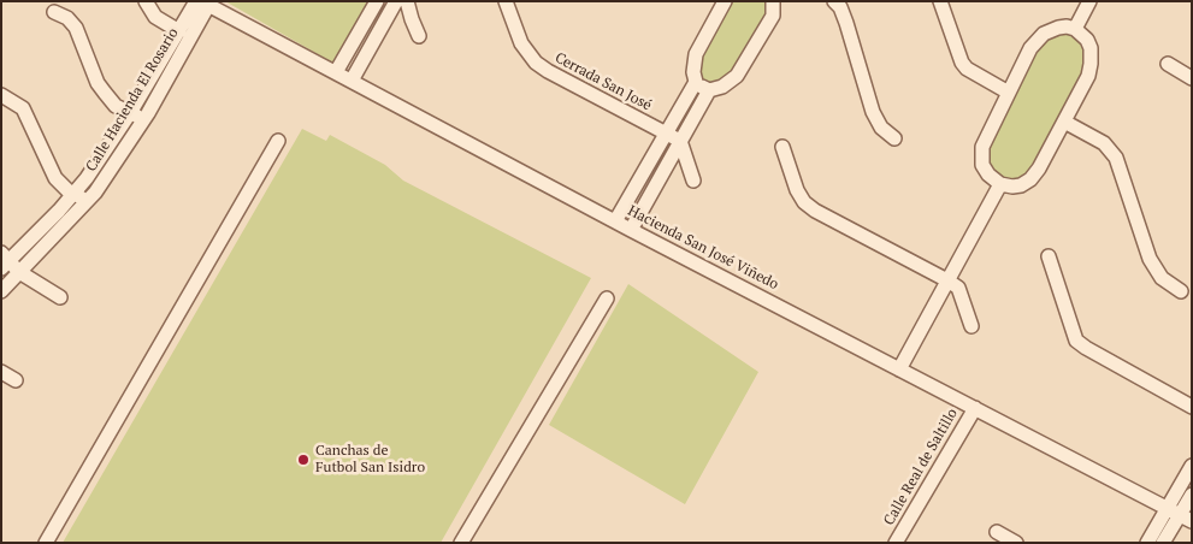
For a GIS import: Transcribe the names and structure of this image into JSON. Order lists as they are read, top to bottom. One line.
{"streets":{"street":["Cerrada San José","Calle Hacienda El Rosario","Hacienda San José Viñedo","Calle Real de Saltillo"]},"crossings":[["Calle Hacienda El Rosario","Hacienda San José Viñedo"],["Hacienda San José Viñedo","Calle Real de Saltillo"]],"places":["Canchas de Futbol San Isidro"]}
